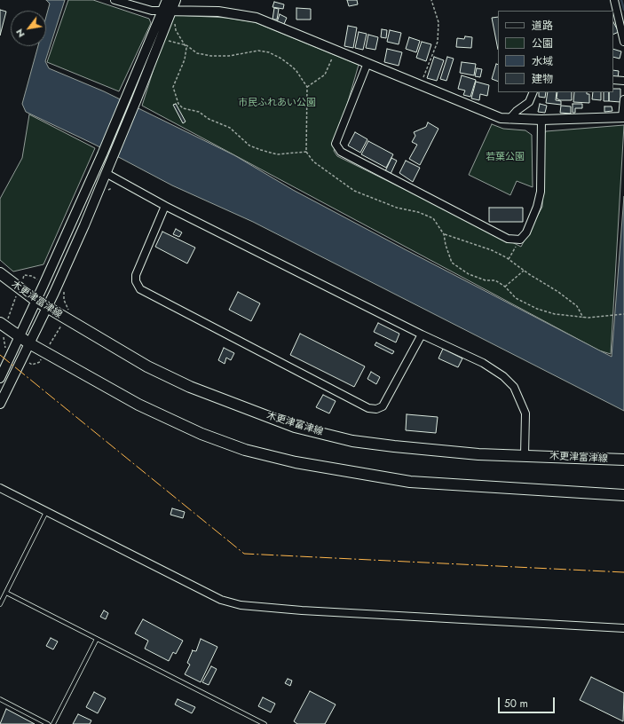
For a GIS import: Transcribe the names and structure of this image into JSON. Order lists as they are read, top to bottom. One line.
{"streets":{"main road":["木更津富津線"]},"parks":["市民ふれあい公園","若葉公園"],"legend":["道路","公園","水域","建物"],"scale_bar":"50 m","north":"bottom left"}
